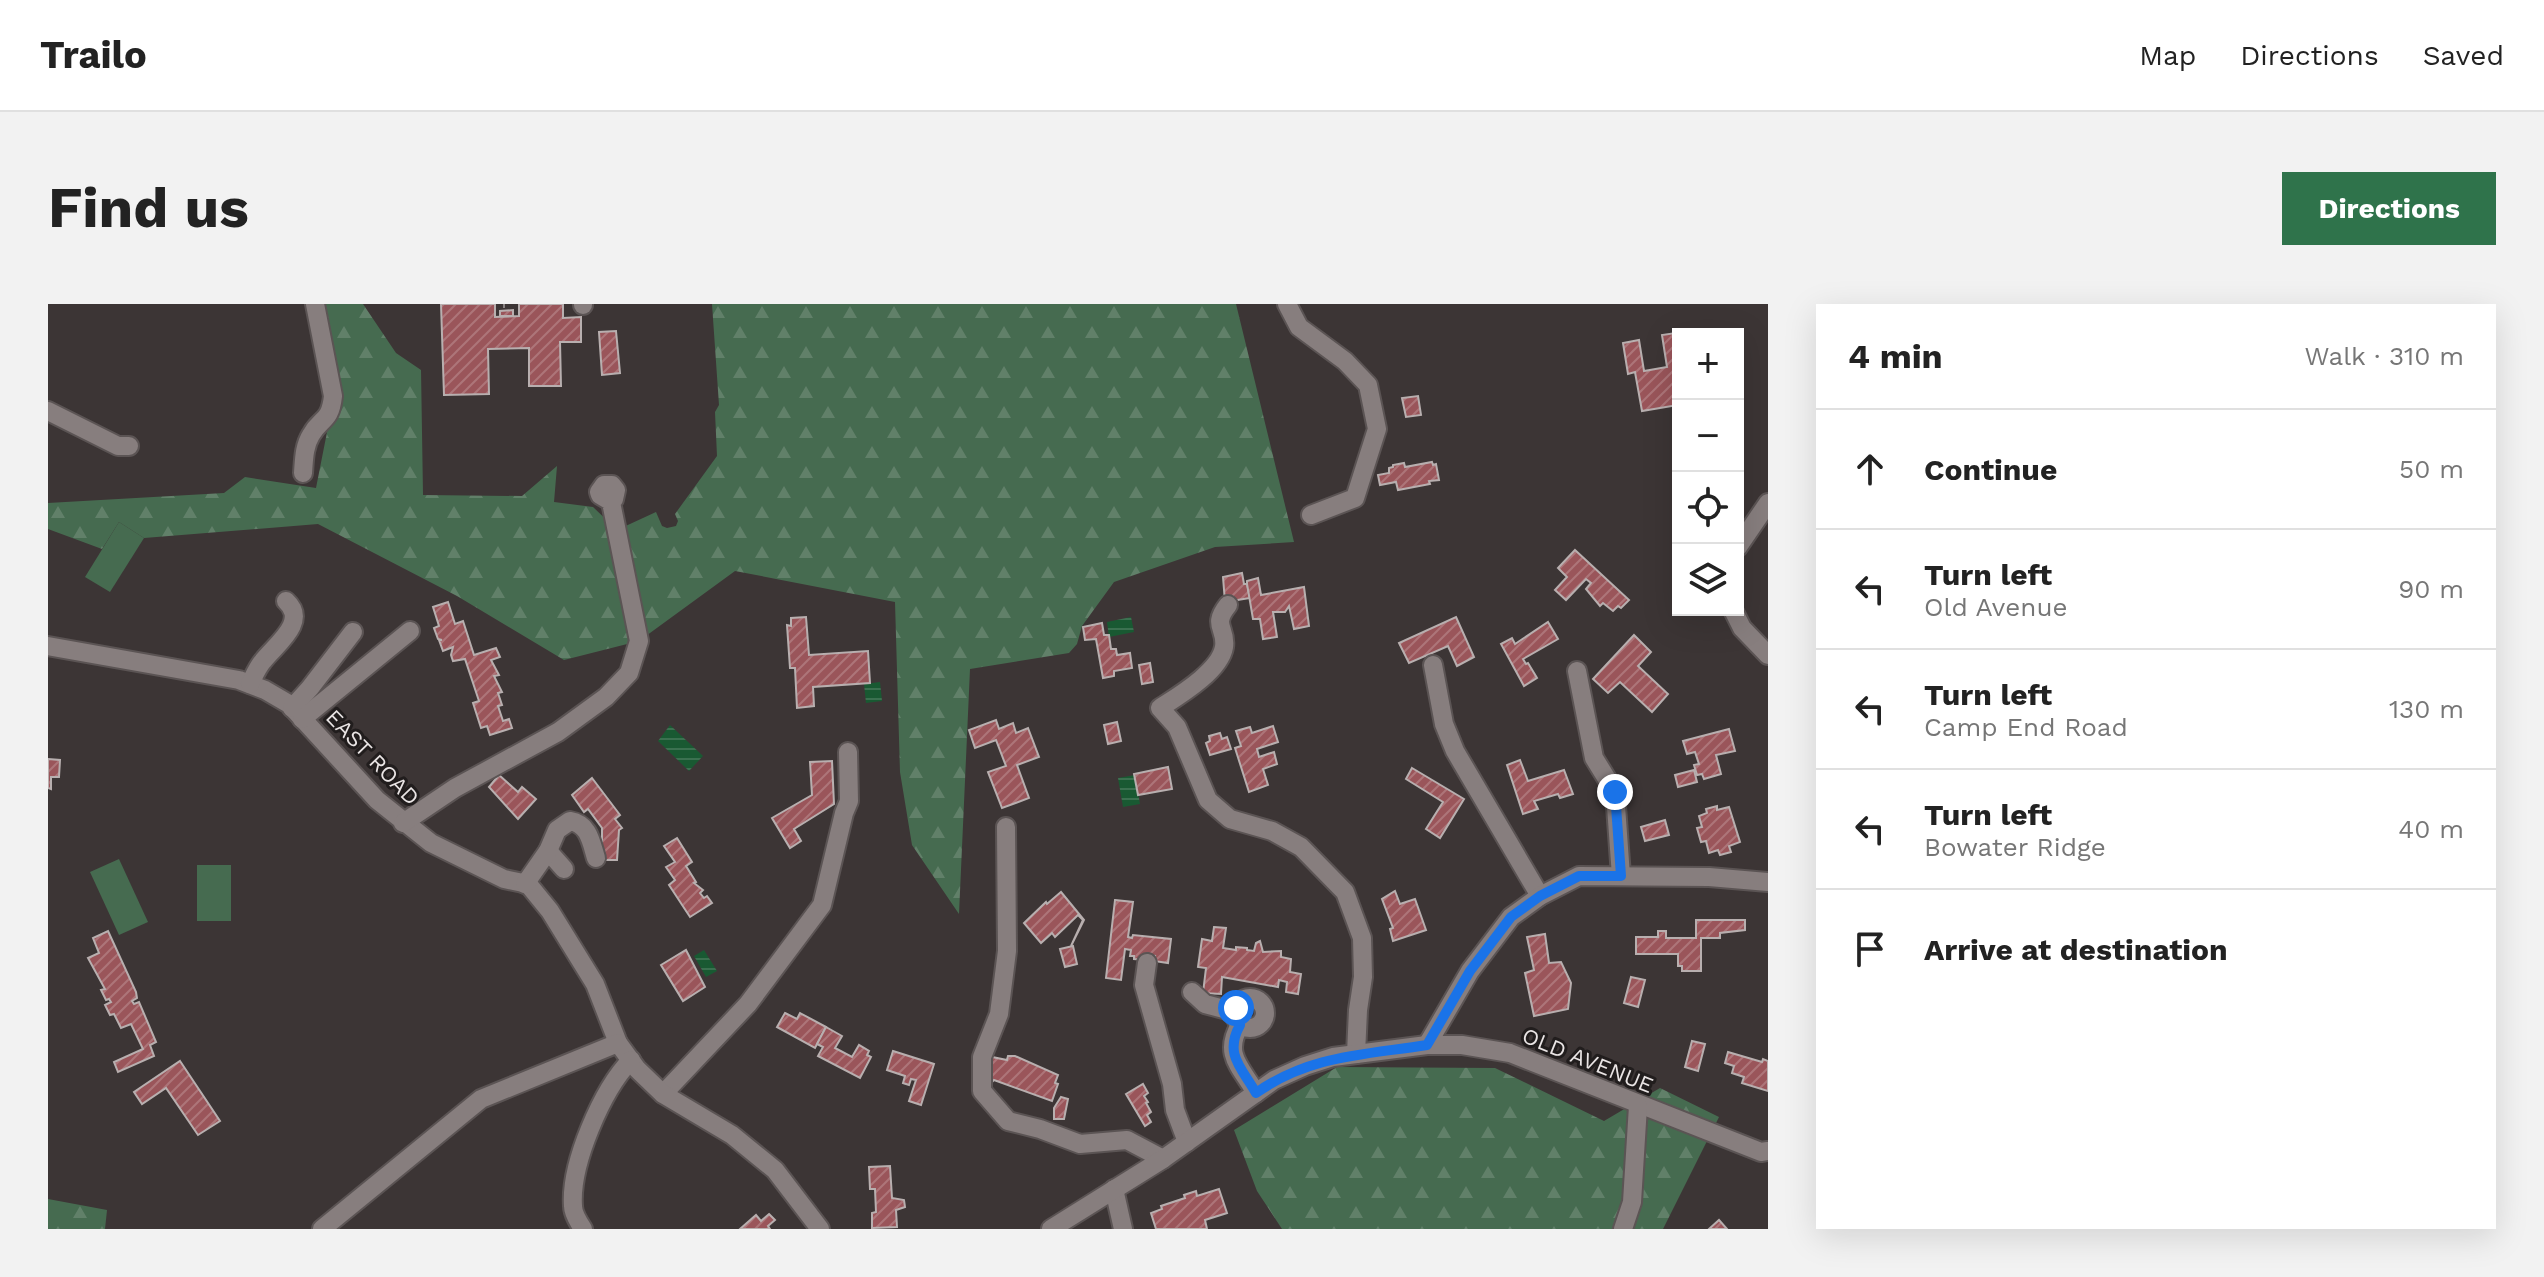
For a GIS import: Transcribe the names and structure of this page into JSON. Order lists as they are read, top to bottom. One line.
{"streets":{"street":["EAST ROAD","OLD AVENUE"]},"page":{"header":"Trailo","nav":["Map","Directions","Saved"],"buttons":"Directions","title":"Find us","heading":["4 min","Walk · 310 m"],"map_buttons":["+","−"],"list":[["Continue","50 m"],["Turn left","Old Avenue","90 m"],["Turn left","Camp End Road","130 m"],["Turn left","Bowater Ridge","40 m"],"Arrive at destination"]}}
